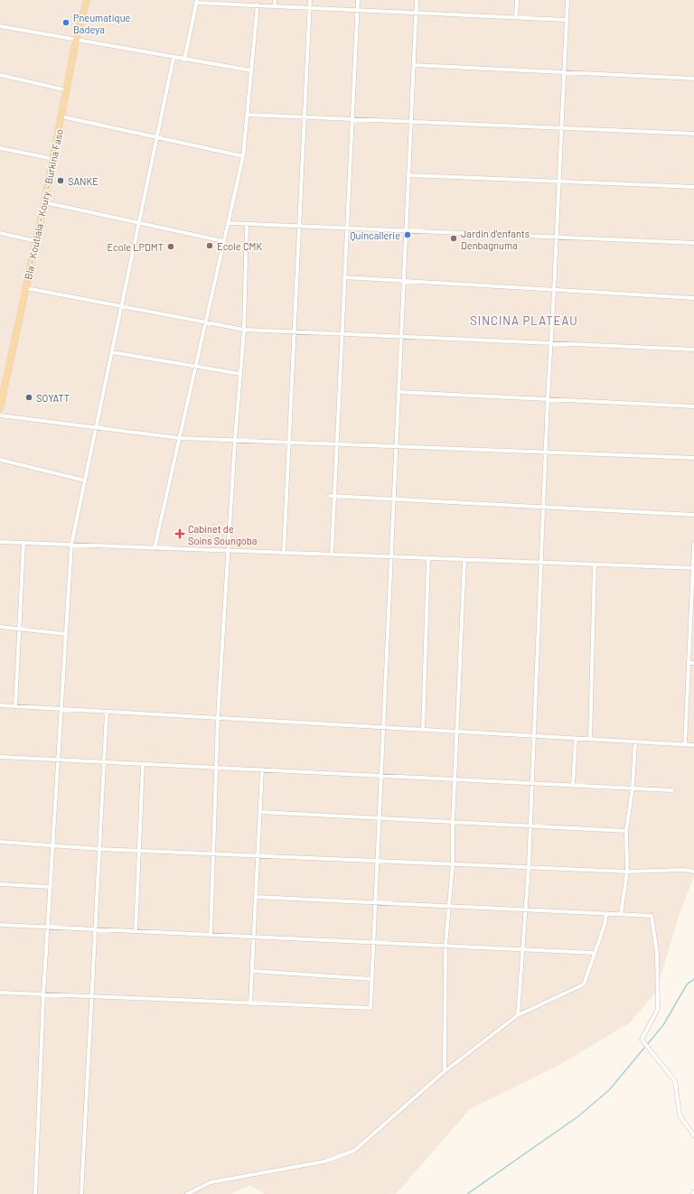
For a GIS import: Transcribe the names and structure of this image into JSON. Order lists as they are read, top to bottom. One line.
{"streets":{"main road":["Bla - Koutiala - Koury - Burkina Faso"]},"districts":["SINCINA PLATEAU"],"places":{"other":["Pneumatique Badeya","SANKE","Quincallerie","Jardin d'enfants Denbagnuma","Ecole CMK","Ecole LPDMT","SOYATT"],"health":["Cabinet de Soins Soungoba"]}}
